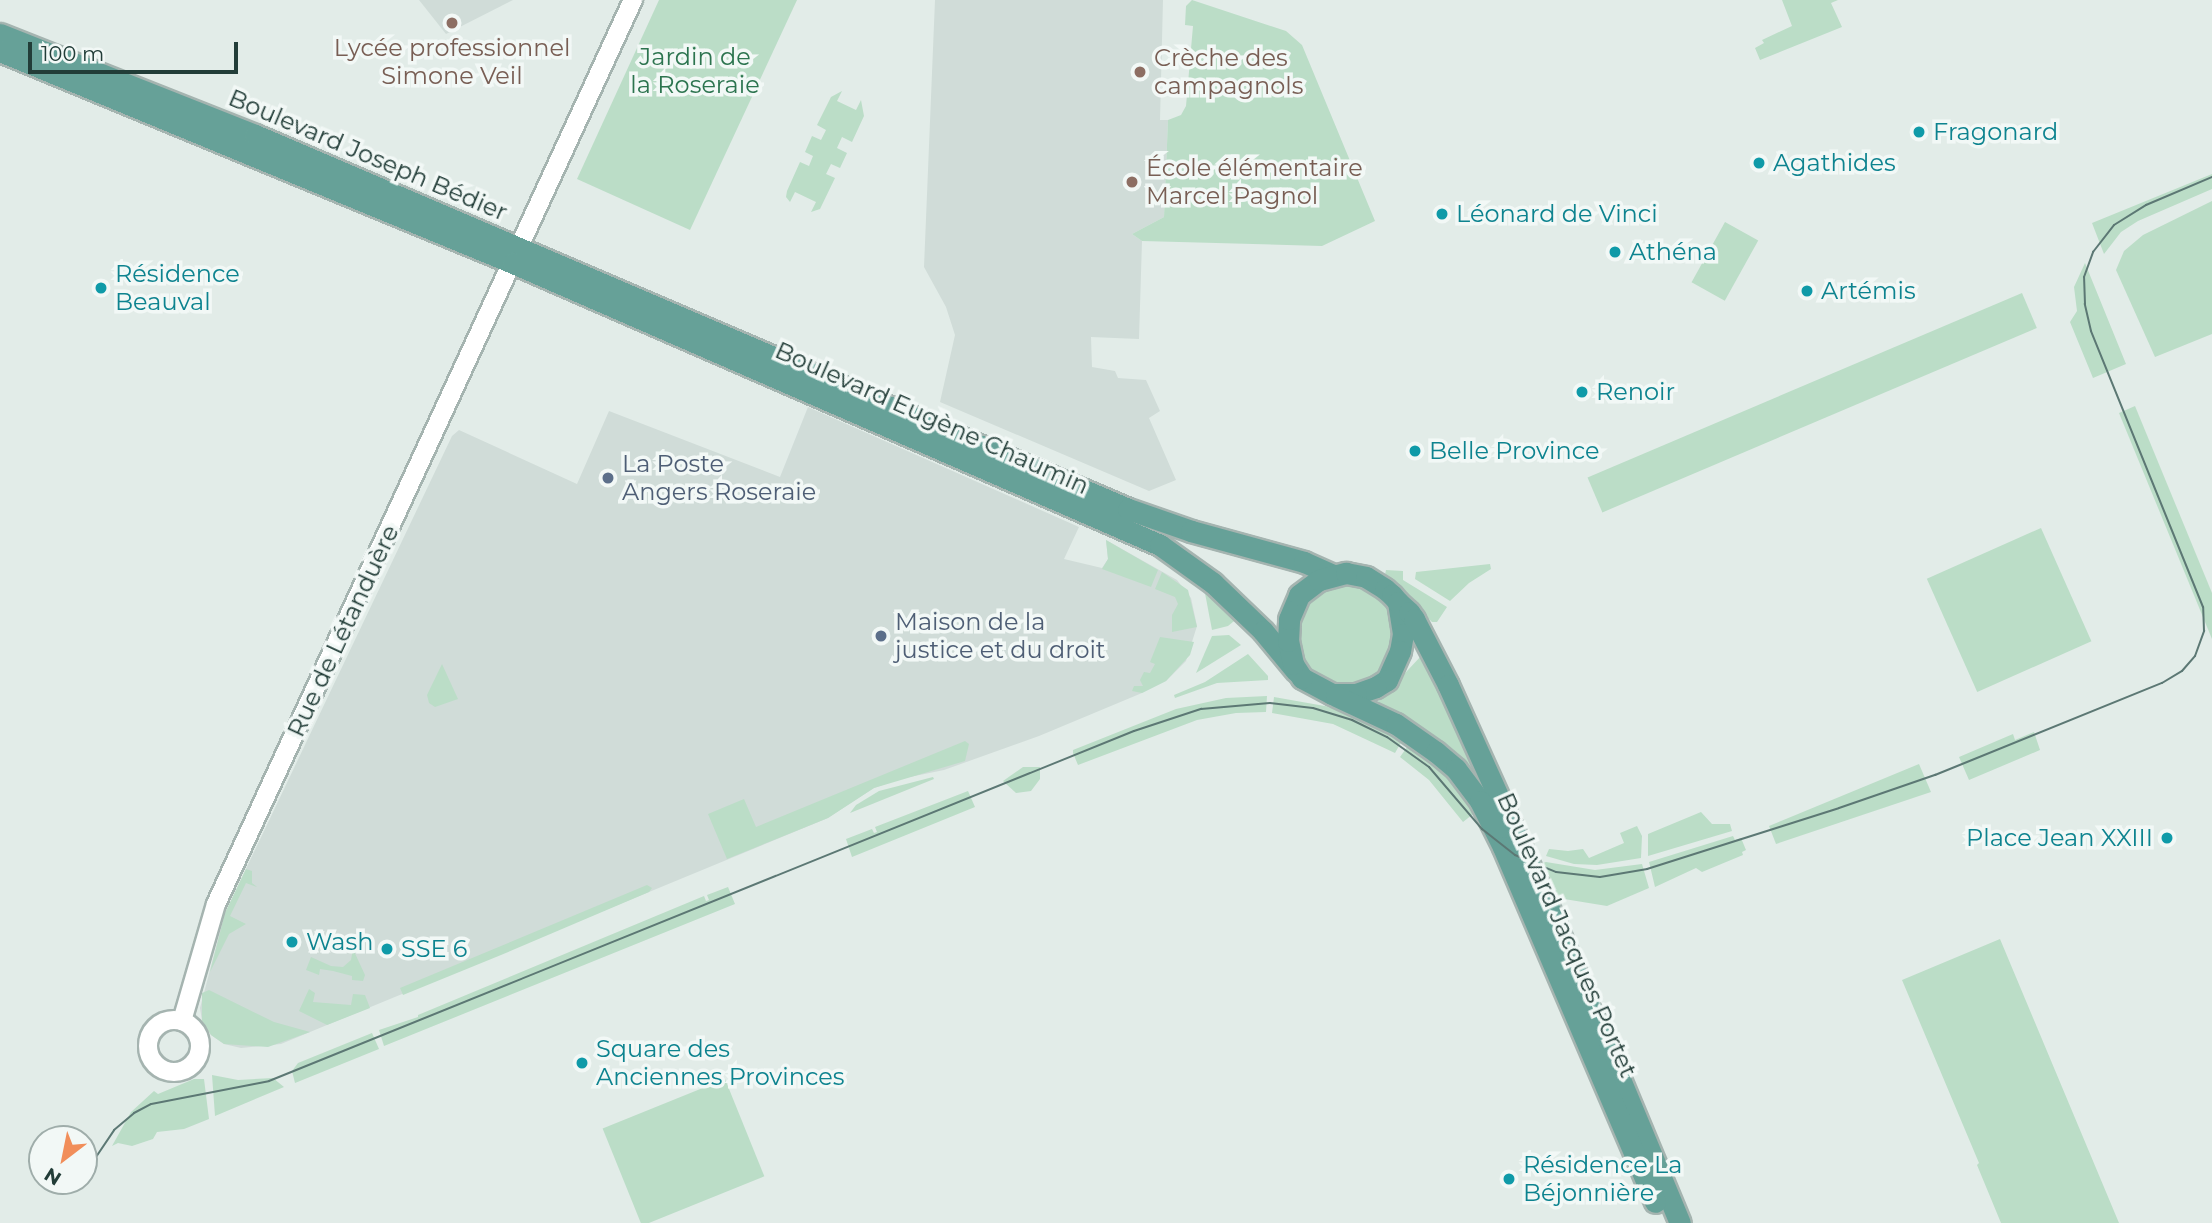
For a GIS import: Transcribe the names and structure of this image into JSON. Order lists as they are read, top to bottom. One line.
{"streets":{"main road":["Boulevard Joseph Bédier","Boulevard Eugène Chaumin","Boulevard Jacques Portet"],"street":["Rue de Létanduère"]},"crossings":[["Boulevard Joseph Bédier","Boulevard Eugène Chaumin"],["Boulevard Joseph Bédier","Rue de Létanduère"],["Boulevard Eugène Chaumin","Rue de Létanduère"],["Boulevard Eugène Chaumin","Boulevard Jacques Portet"]],"parks":["Jardin de la Roseraie"],"places":["Lycée professionnel Simone Veil","Crèche des campagnols","Fragonard","Agathides","École élémentaire Marcel Pagnol","Léonard de Vinci","Athéna","Résidence Beauval","Artémis","Renoir","Belle Province","La Poste Angers Roseraie","Maison de la justice et du droit","Place Jean XXIII","Wash","SSE 6","Square des Anciennes Provinces","Résidence La Béjonnière"],"scale_bar":"100 m","north":"bottom left"}
